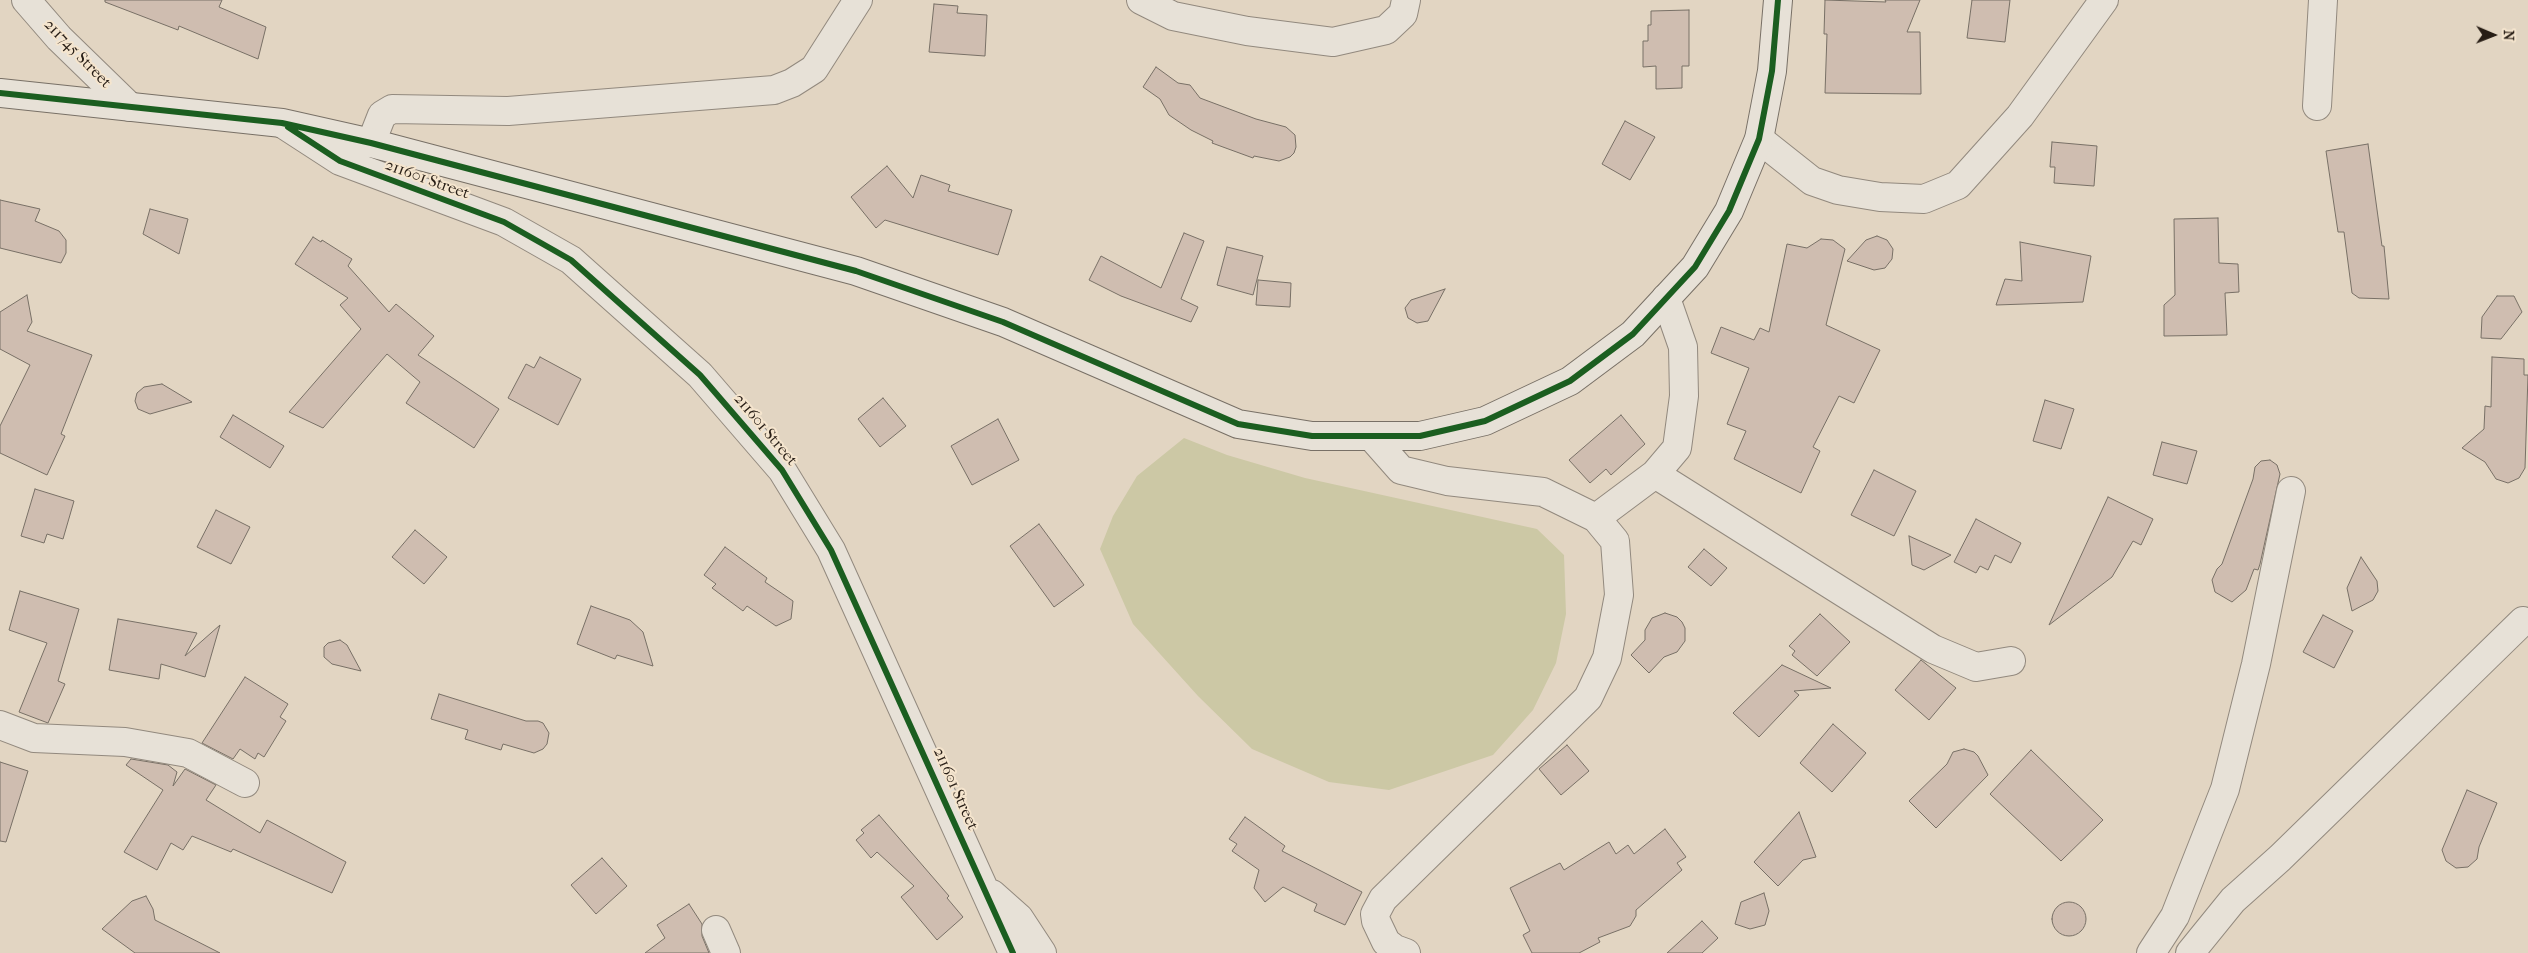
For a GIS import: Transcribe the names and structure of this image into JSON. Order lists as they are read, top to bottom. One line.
{"streets":{"street":["211745 Street","211601 Street"]},"north":"right"}
